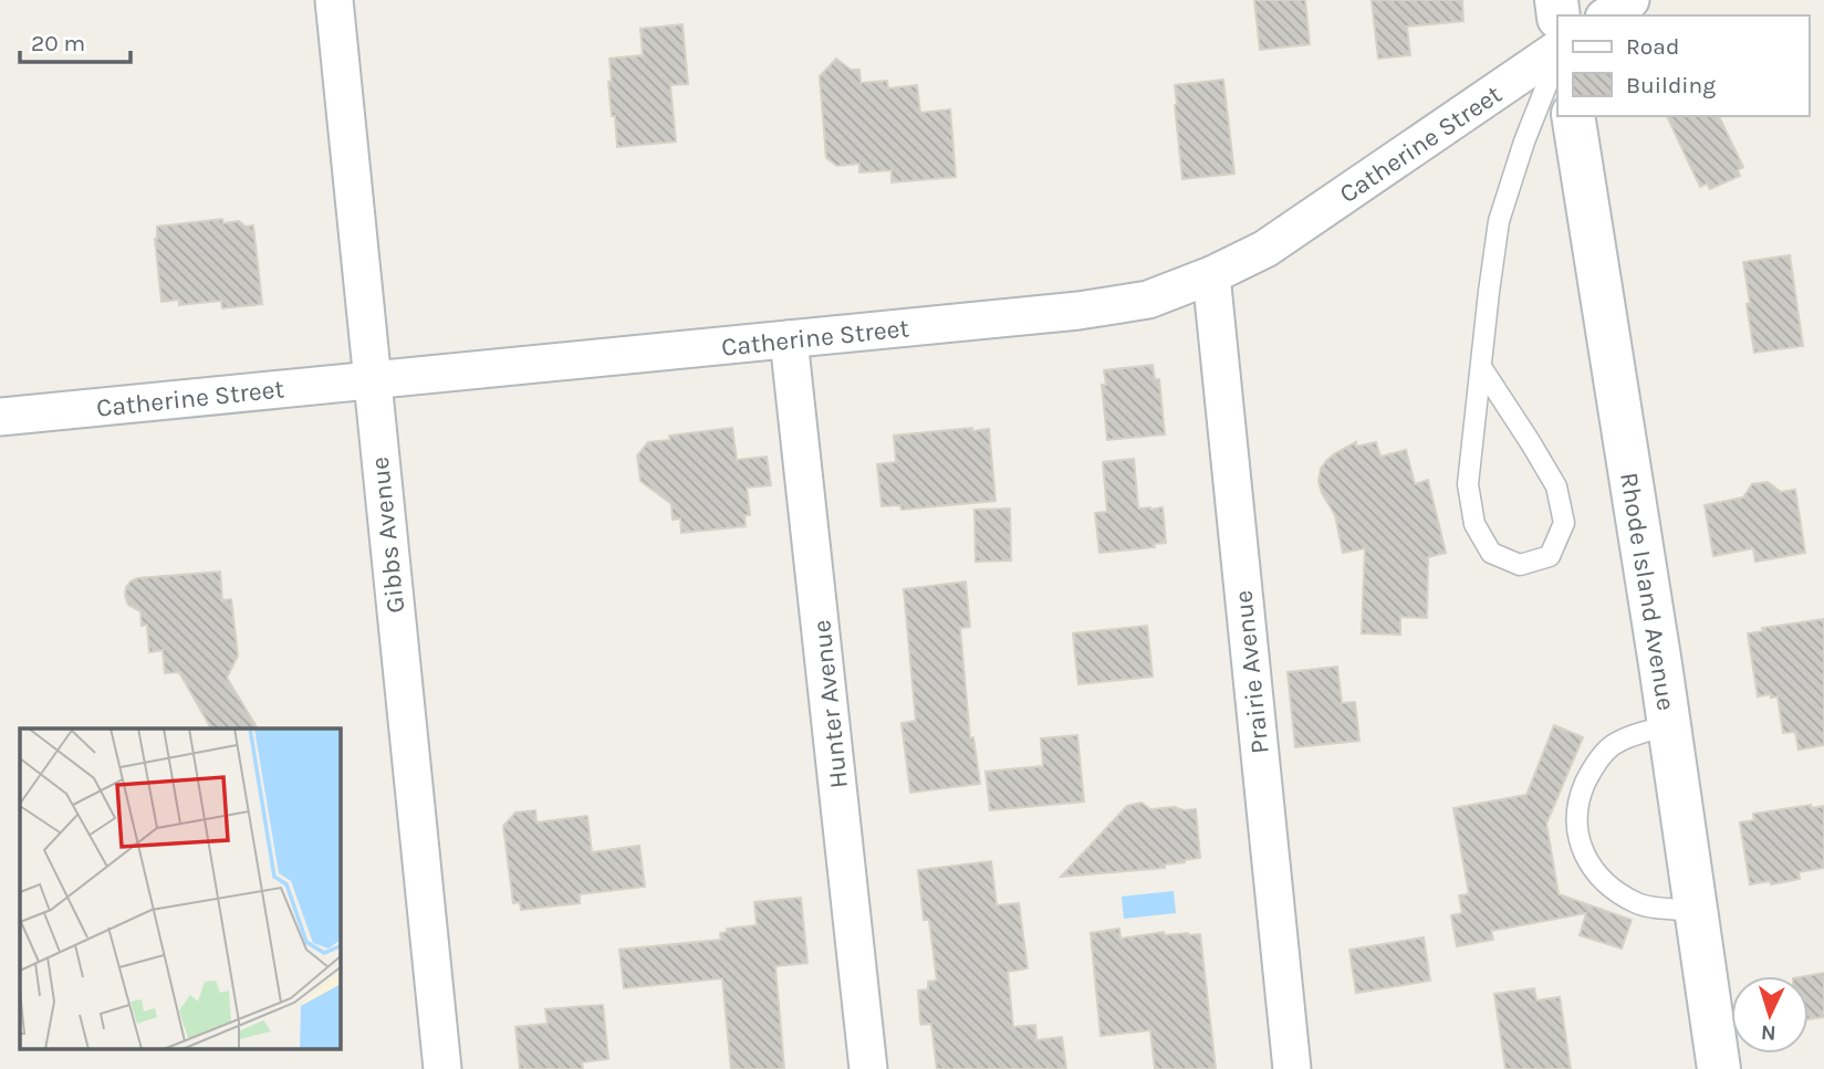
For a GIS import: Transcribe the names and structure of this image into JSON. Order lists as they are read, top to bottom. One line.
{"streets":{"street":["Catherine Street","Gibbs Avenue","Rhode Island Avenue","Prairie Avenue","Hunter Avenue"]},"crossings":[["Catherine Street","Gibbs Avenue"],["Catherine Street","Prairie Avenue"],["Catherine Street","Hunter Avenue"]],"legend":["Road","Building"],"scale_bar":"20 m","north":"bottom"}
